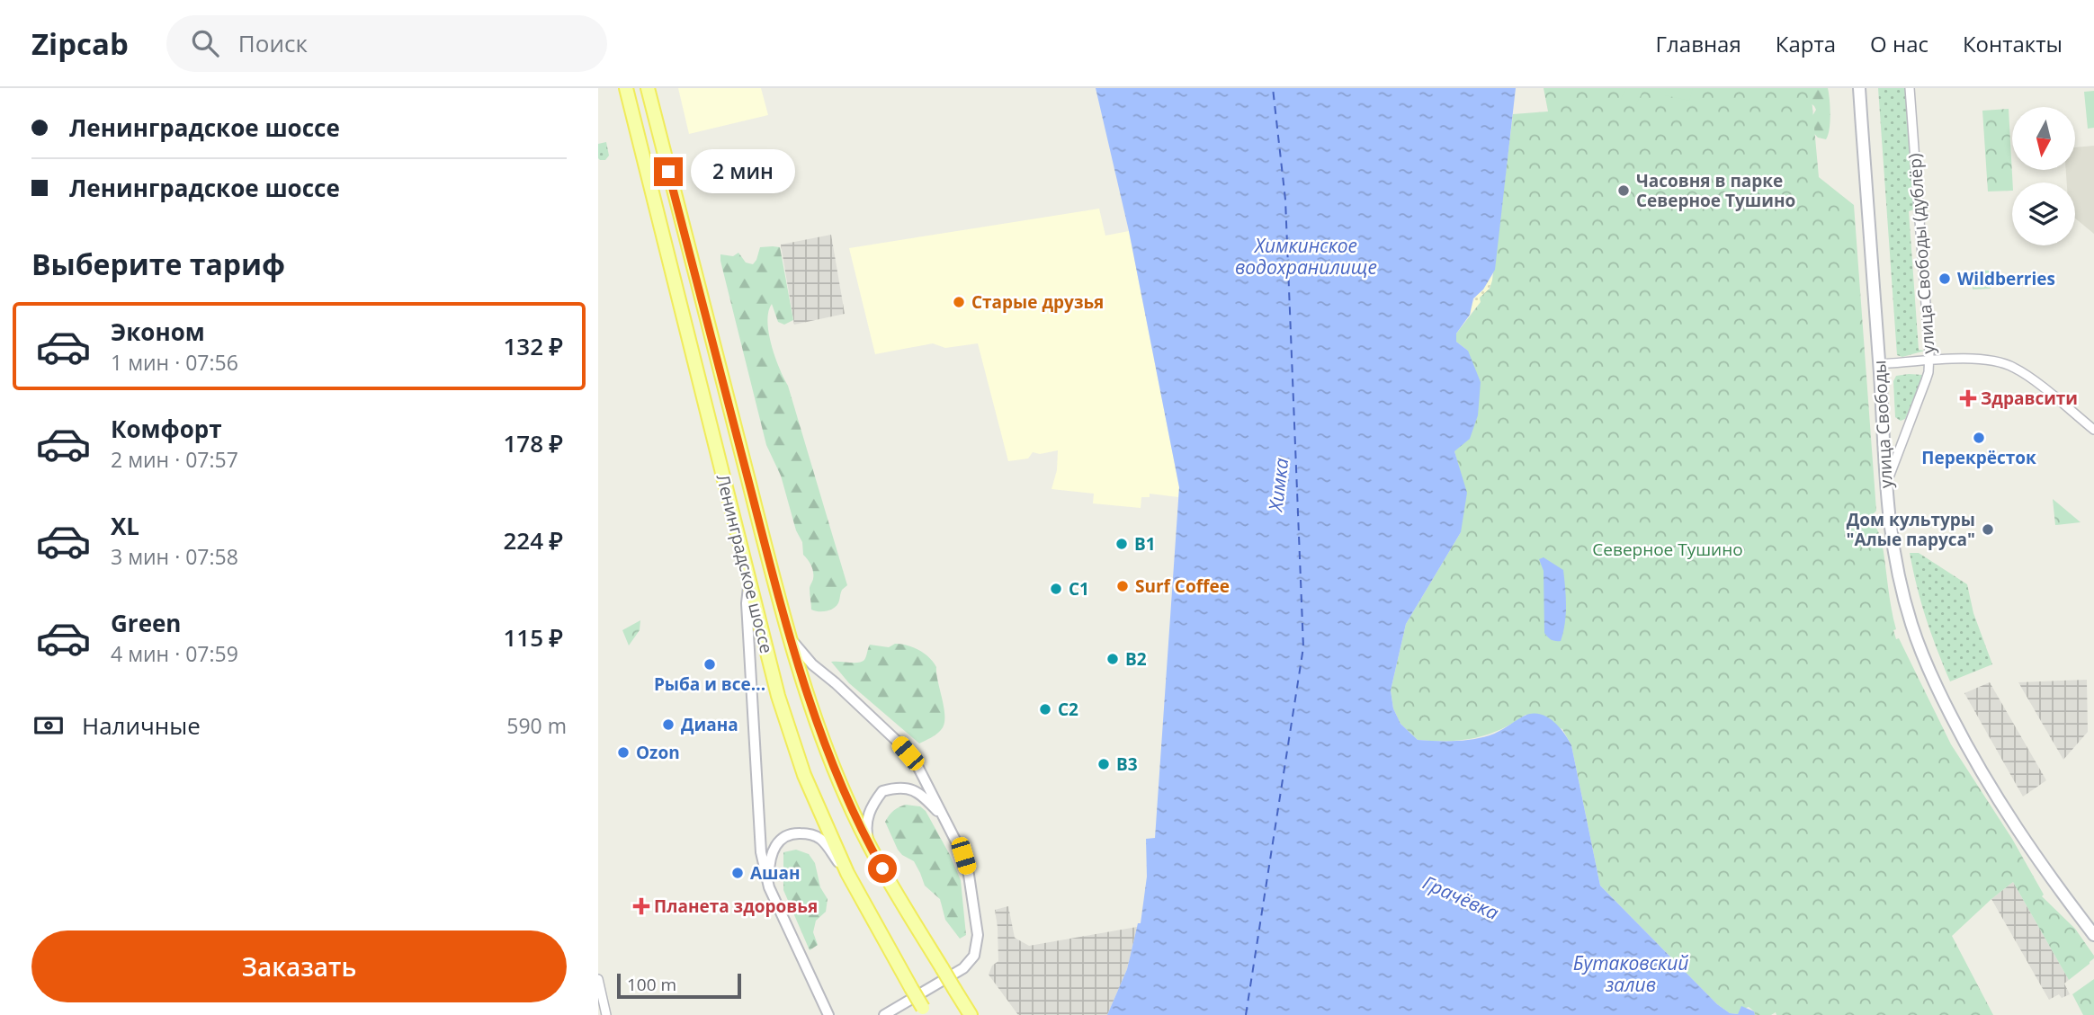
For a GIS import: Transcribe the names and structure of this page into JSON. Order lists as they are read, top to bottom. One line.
{"streets":{"main road":["улица Свободы","Ленинградское шоссе"],"street":["улица Свободы (дублёр)"]},"crossings":[["улица Свободы (дублёр)","улица Свободы"]],"water":["Химкинское водохранилище","Химка","Грачёвка","Бутаковский залив"],"parks":["Северное Тушино"],"places":{"other":["Часовня в парке Северное Тушино","Wildberries","Старые друзья","Перекрёсток","Дом культуры \"Алые паруса\"","B1","Surf Coffee","C1","B2","Рыба и все...","C2","Диана","Ozon","B3","Ашан"],"health":["Здравсити","Планета здоровья"]},"scale_bar":"100 m","north":"bottom","page":{"header":"Zipcab","search":"Поиск","nav":["Главная","Карта","О нас","Контакты"],"banner":["Ленинградское шоссе","Ленинградское шоссе"],"bubble":"2 мин","heading":"Выберите тариф","list":[{"name":"Эконом","note":"1 мин · 07:56","value":"132 ₽"},{"name":"Комфорт","note":"2 мин · 07:57","value":"178 ₽"},{"name":"XL","note":"3 мин · 07:58","value":"224 ₽"},{"name":"Green","note":"4 мин · 07:59","value":"115 ₽"}],"pay":["Наличные","590 m"],"buttons":"Заказать","scale":"100 m"}}
